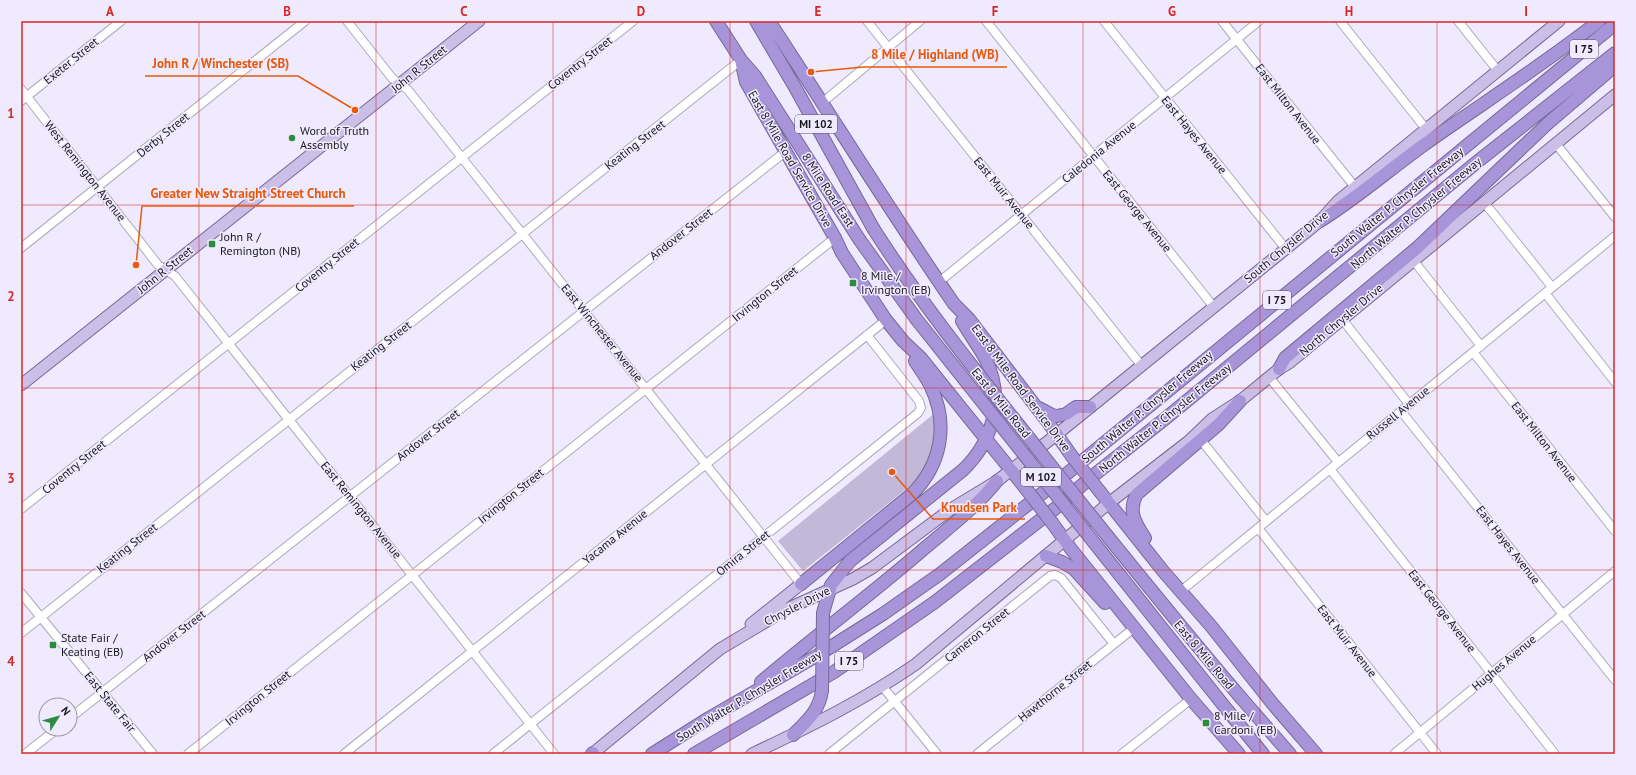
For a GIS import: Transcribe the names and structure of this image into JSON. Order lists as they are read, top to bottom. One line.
{"streets":{"highway":["I 75","MI 102","East 8 Mile Road Service Drive","8 Mile Road East","South Walter P. Chrysler Freeway","North Walter P. Chrysler Freeway","East 8 Mile Road","M 102"],"main road":["John R Street","South Chrysler Drive","North Chrysler Drive","Chrysler Drive"],"street":["Exeter Street","Coventry Street","East Milton Avenue","Derby Street","East Hayes Avenue","Keating Street","Caledonia Avenue","West Remington Avenue","East Muir Avenue","East George Avenue","Andover Street","Irvington Street","East Winchester Avenue","Russell Avenue","East Remington Avenue","Yacama Avenue","Omira Street","Cameron Street","Hughes Avenue","Hawthorne Street","East State Fair"]},"crossings":[["Exeter Street","West Remington Avenue"],["Coventry Street","East Winchester Avenue"],["Coventry Street","East Remington Avenue"],["John R Street","West Remington Avenue"],["John R Street","East Winchester Avenue"],["John R Street","East Remington Avenue"],["East Milton Avenue","Caledonia Avenue"],["East Milton Avenue","South Chrysler Drive"],["East Milton Avenue","Russell Avenue"],["Derby Street","West Remington Avenue"],["East Hayes Avenue","Caledonia Avenue"],["East Hayes Avenue","South Chrysler Drive"],["East Hayes Avenue","Russell Avenue"],["East Hayes Avenue","Hughes Avenue"],["Keating Street","East 8 Mile Road Service Drive"],["Keating Street","8 Mile Road East"],["Keating Street","East Winchester Avenue"],["Keating Street","East Remington Avenue"],["Keating Street","East State Fair"],["Caledonia Avenue","East 8 Mile Road Service Drive"],["Caledonia Avenue","East Muir Avenue"],["Caledonia Avenue","East George Avenue"],["East 8 Mile Road Service Drive","8 Mile Road East"],["East 8 Mile Road Service Drive","Andover Street"],["East 8 Mile Road Service Drive","South Chrysler Drive"],["East 8 Mile Road Service Drive","Irvington Street"],["East 8 Mile Road Service Drive","Russell Avenue"],["East 8 Mile Road Service Drive","Yacama Avenue"],["West Remington Avenue","East Remington Avenue"],["8 Mile Road East","East 8 Mile Road"],["East Muir Avenue","South Chrysler Drive"],["East Muir Avenue","Russell Avenue"],["East Muir Avenue","Hughes Avenue"],["East George Avenue","South Chrysler Drive"],["East George Avenue","Russell Avenue"],["East George Avenue","Hughes Avenue"],["Andover Street","East Winchester Avenue"],["Andover Street","East Remington Avenue"],["Andover Street","East State Fair"],["South Chrysler Drive","Chrysler Drive"],["Irvington Street","East Winchester Avenue"],["Irvington Street","East Remington Avenue"],["East Winchester Avenue","Yacama Avenue"],["East Winchester Avenue","Omira Street"],["East Remington Avenue","Yacama Avenue"],["East Remington Avenue","Omira Street"],["Yacama Avenue","Omira Street"],["Cameron Street","Hawthorne Street"]],"places":{"other":["8 Mile / Highland (WB)","John R / Winchester (SB)","Word of Truth Assembly","Greater New Straight Street Church","Knudsen Park"],"transit":["John R / Remington (NB)","8 Mile / Irvington (EB)","State Fair / Keating (EB)","8 Mile / Cardoni (EB)"]},"north":"top right","grid":{"columns":["A","B","C","D","E","F","G","H","I"],"rows":["1","2","3","4"]}}
